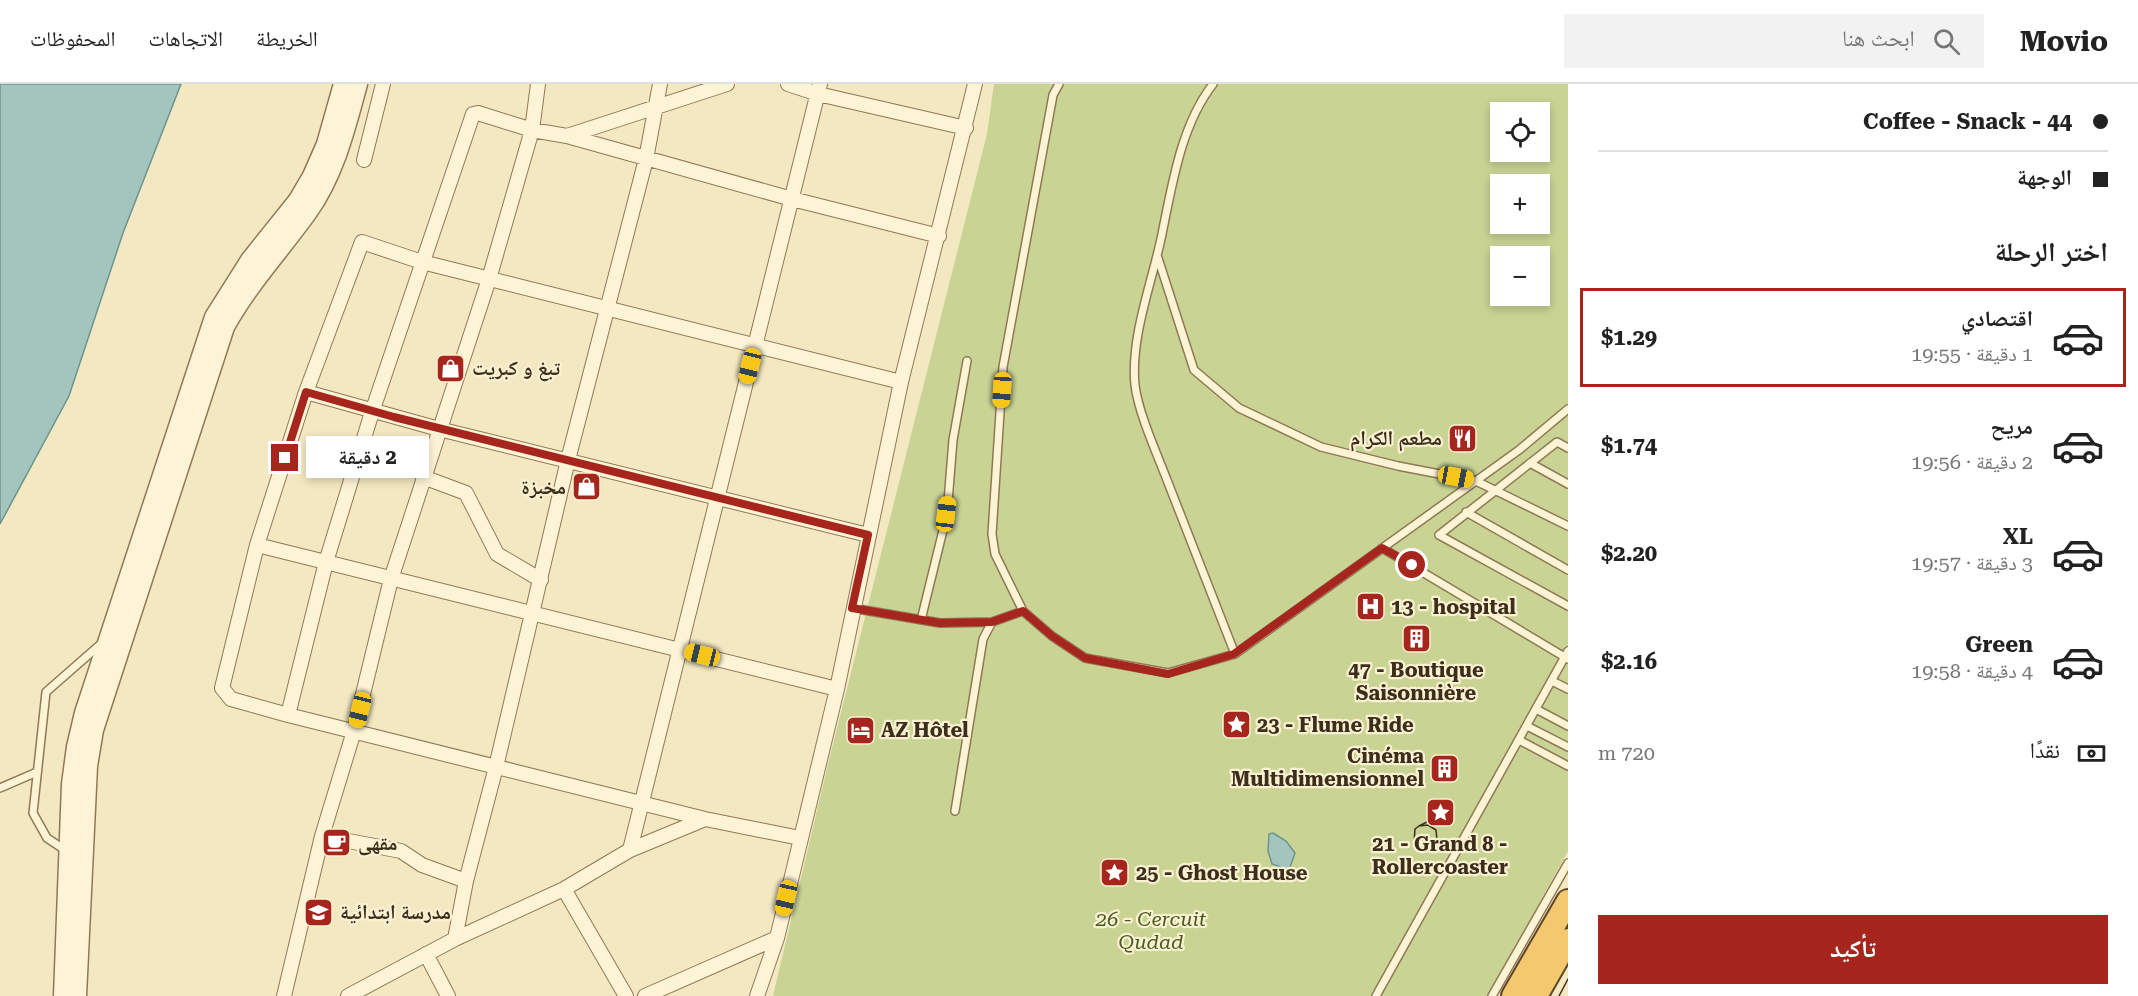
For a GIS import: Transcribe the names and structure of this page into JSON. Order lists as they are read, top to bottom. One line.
{"parks":["26 - Cercuit Qudad"],"places":{"shop":["تبغ و كبريت","مخبزة"],"restaurant":["مطعم الكرام"],"hospital":["13 - hospital"],"building":["47 - Boutique Saisonnière","Cinéma Multidimensionnel"],"place":["23 - Flume Ride","21 - Grand 8 - Rollercoaster","25 - Ghost House"],"hotel":["AZ Hôtel"],"cafe":["مقهى"],"school or university":["مدرسة ابتدائية"]},"page":{"header":"Movio","search":"ابحث هنا","nav":["الخريطة","الاتجاهات","المحفوظات"],"banner":["44 - Coffee - Snack","الوجهة"],"map_buttons":["+","−"],"heading":"اختر الرحلة","list":[{"name":"اقتصادي","note":"1 دقيقة · 19:55","value":"$1.29"},{"name":"مريح","note":"2 دقيقة · 19:56","value":"$1.74"},{"name":"XL","note":"3 دقيقة · 19:57","value":"$2.20"},{"name":"Green","note":"4 دقيقة · 19:58","value":"$2.16"}],"bubble":"2 دقيقة","pay":["نقدًا","720 m"],"buttons":"تأكيد"}}
